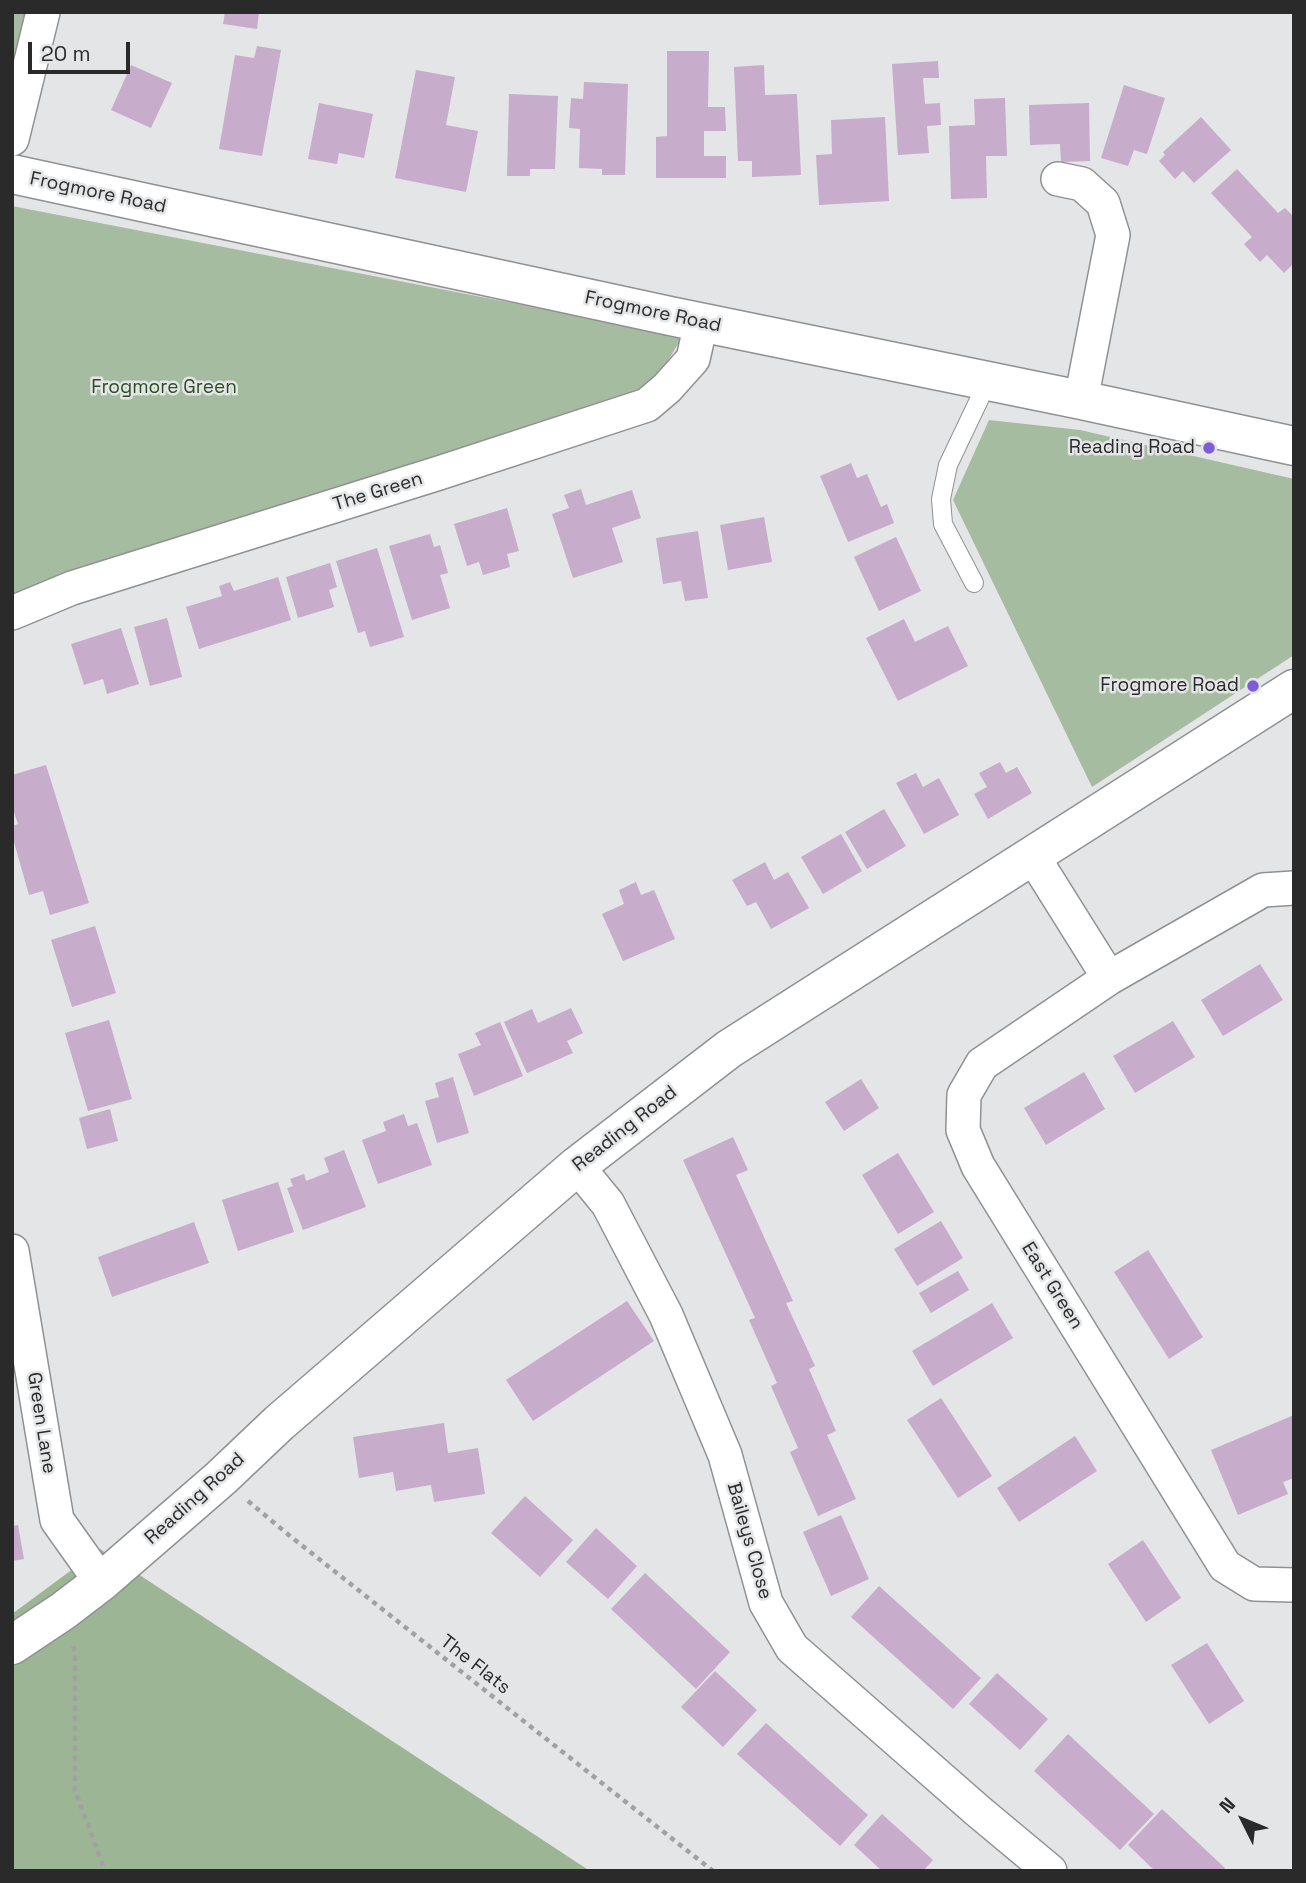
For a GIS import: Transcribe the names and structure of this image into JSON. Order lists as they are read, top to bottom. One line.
{"streets":{"main road":["Frogmore Road","Reading Road"],"street":["The Green","East Green","Green Lane","Baileys Close"],"path":["The Flats"]},"crossings":[["Frogmore Road","The Green"],["Reading Road","Green Lane"],["Reading Road","Baileys Close"],["Reading Road","The Flats"]],"parks":["Frogmore Green"],"places":["Reading Road","Frogmore Road"],"scale_bar":"20 m","north":"top left"}
